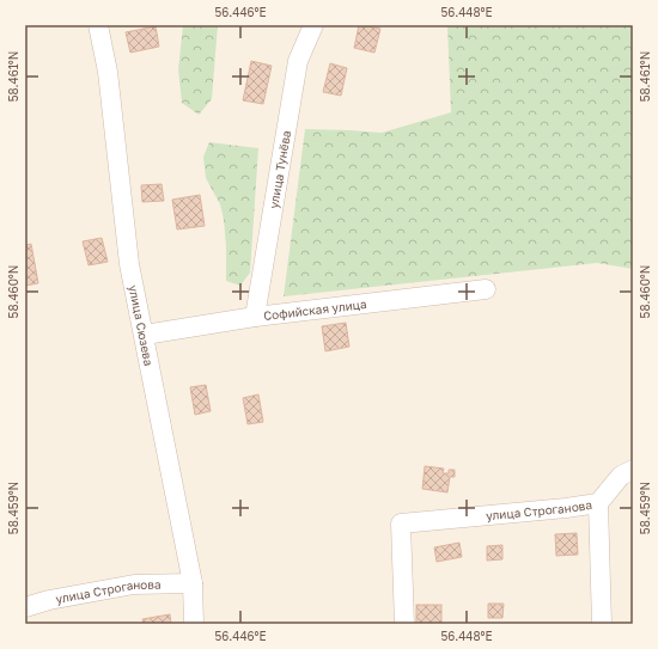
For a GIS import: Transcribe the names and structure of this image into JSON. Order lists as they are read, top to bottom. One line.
{"streets":{"street":["улица Тунёва","Софийская улица","улица Сюзева","улица Строганова"]},"crossings":[["улица Тунёва","Софийская улица"],["Софийская улица","улица Сюзева"],["улица Сюзева","улица Строганова"]],"coordinates":["56.446°E","56.448°E","58.461°N","58.460°N","58.459°N"]}
